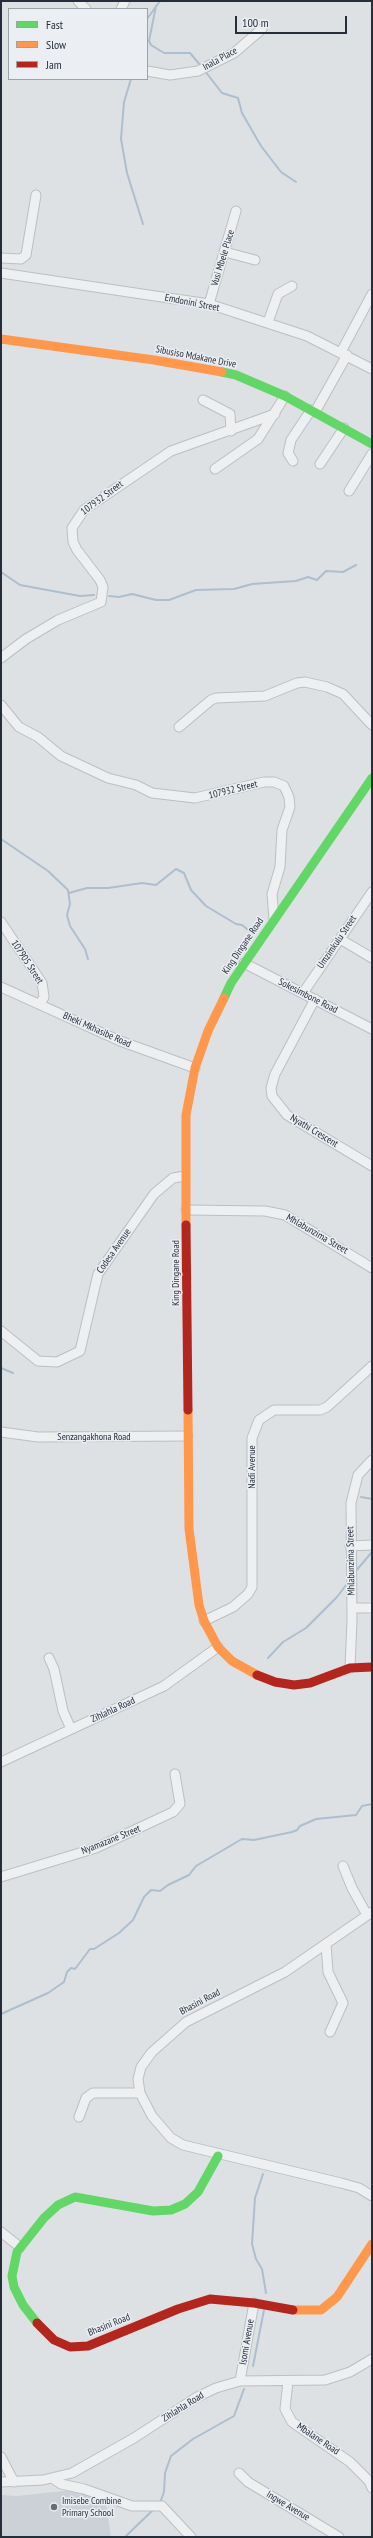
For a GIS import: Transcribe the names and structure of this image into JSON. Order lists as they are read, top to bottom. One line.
{"streets":{"street":["Inala Place","Vusi Mbele Place","Emdonini Street","Sibusiso Mdakane Drive","107932 Street","Umzimkulu Street","King Dingane Road","107905 Street","Sokesimbone Road","Bheki Mkhasibe Road","Nyathi Crescent","Mhlabunzima Street","Codesa Avenue","Senzangakhona Road","Nadi Avenue","Zihlahla Road","Nyamazane Street","Bhasini Road","Isomi Avenue","Mbalane Road","Ingwe Avenue"]},"crossings":[["Vusi Mbele Place","Emdonini Street"],["107932 Street","King Dingane Road"],["Umzimkulu Street","Sokesimbone Road"],["King Dingane Road","Sokesimbone Road"],["King Dingane Road","Bheki Mkhasibe Road"],["King Dingane Road","Mhlabunzima Street"],["King Dingane Road","Codesa Avenue"],["King Dingane Road","Senzangakhona Road"],["King Dingane Road","Nadi Avenue"],["King Dingane Road","Zihlahla Road"],["107905 Street","Bheki Mkhasibe Road"],["Sokesimbone Road","Nyathi Crescent"],["Zihlahla Road","Isomi Avenue"],["Zihlahla Road","Mbalane Road"],["Bhasini Road","Isomi Avenue"]],"places":["Imisebe Combine Primary School"],"legend":["Fast","Slow","Jam"],"scale_bar":"100 m"}
